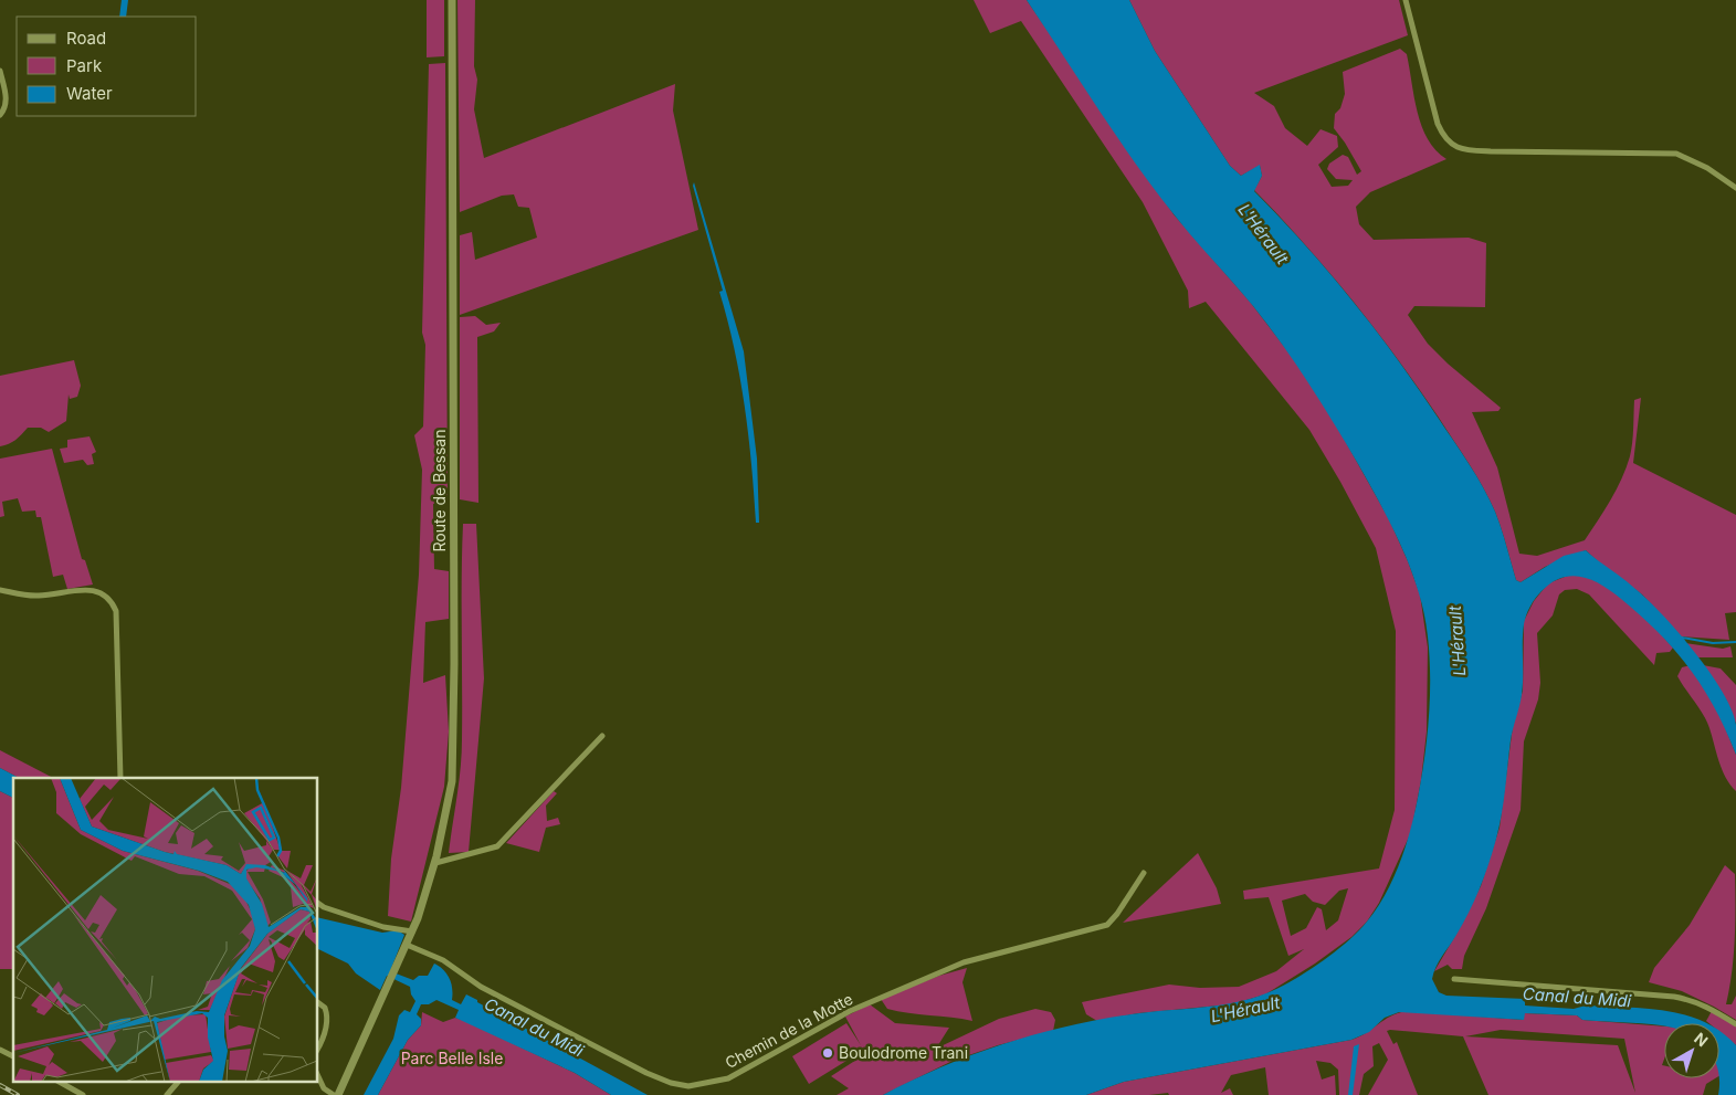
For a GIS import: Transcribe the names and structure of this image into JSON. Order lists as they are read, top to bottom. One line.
{"streets":{"main road":["Route de Bessan"],"street":["Chemin de la Motte"]},"crossings":[["Route de Bessan","Chemin de la Motte"]],"water":["L'Hérault","Canal du Midi"],"parks":["Parc Belle Isle"],"places":["Boulodrome Trani"],"legend":["Road","Park","Water"],"north":"top right"}
